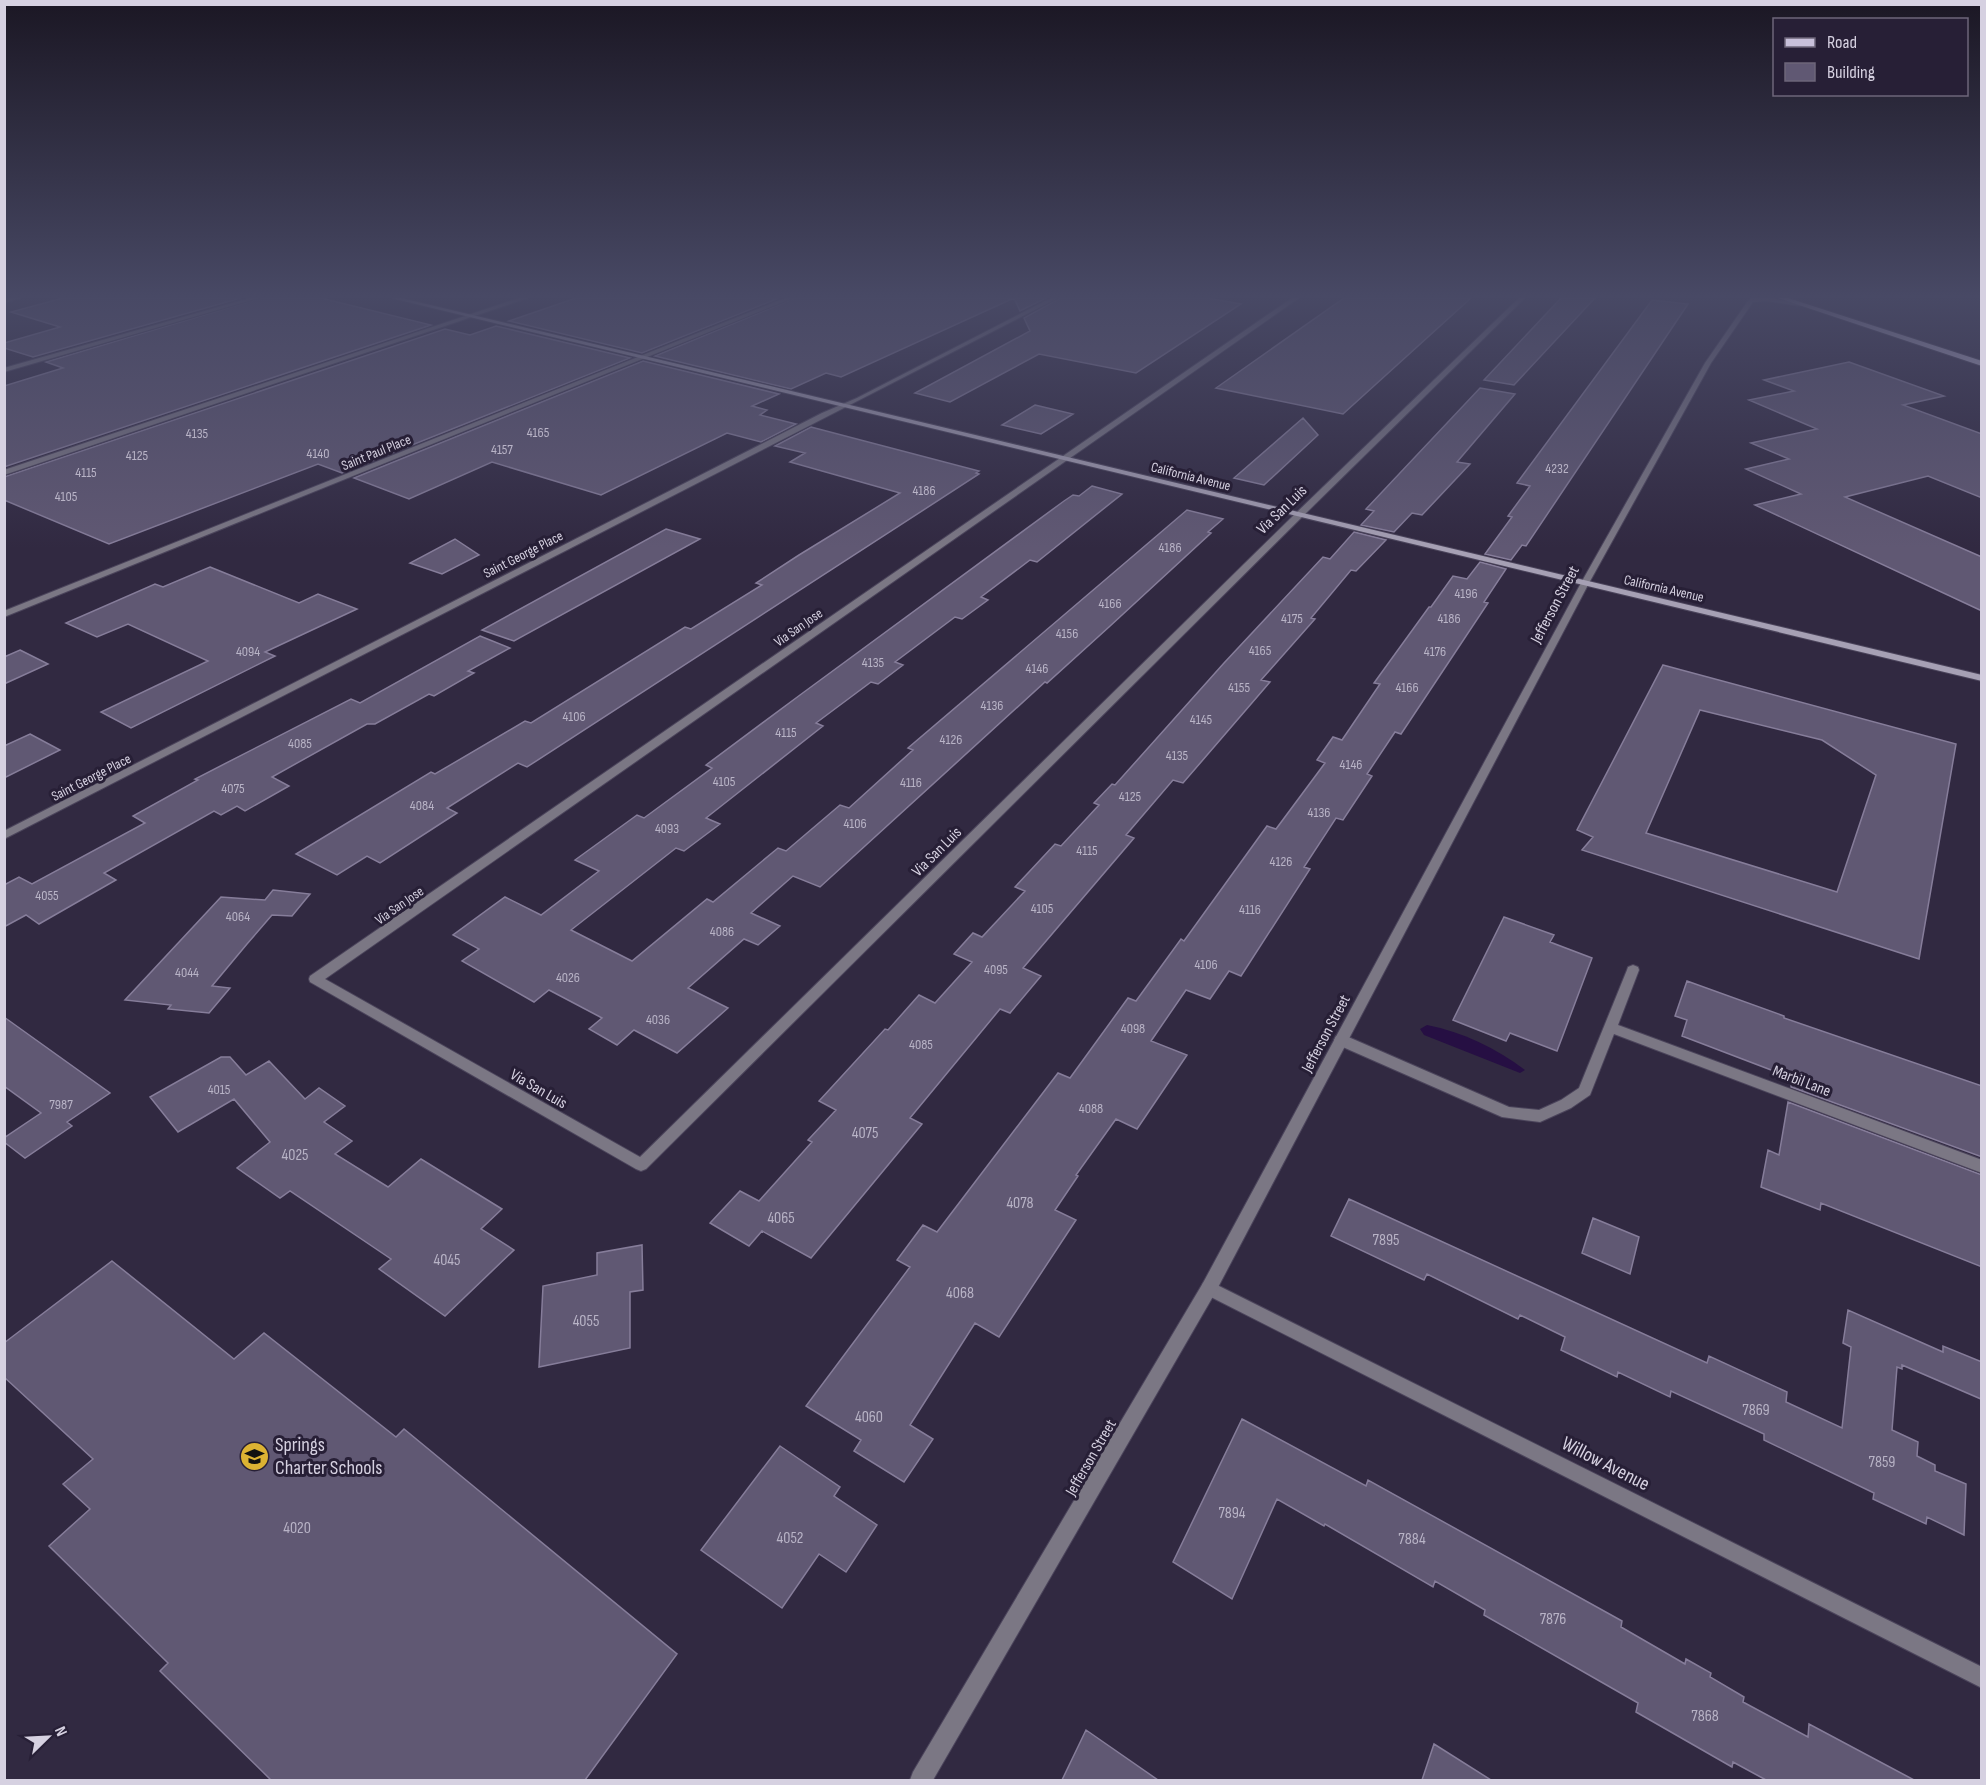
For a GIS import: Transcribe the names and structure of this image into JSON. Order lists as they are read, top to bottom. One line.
{"streets":{"main road":["California Avenue"],"street":["Saint Paul Place","Via San Luis","Saint George Place","Jefferson Street","Via San Jose","Marbil Lane","Willow Avenue"]},"crossings":[["California Avenue","Via San Luis"],["California Avenue","Saint George Place"],["California Avenue","Jefferson Street"],["California Avenue","Via San Jose"],["Via San Luis","Via San Jose"],["Jefferson Street","Willow Avenue"]],"places":{"school or university":["Springs Charter Schools"]},"house_numbers":["4165","4135","4157","4140","4125","4232","4115","4186","4105","4186","4196","4166","4175","4186","4156","4165","4094","4176","4135","4146","4155","4166","4136","4106","4145","4115","4126","4085","4135","4146","4105","4116","4075","4125","4084","4136","4106","4093","4115","4126","4055","4105","4116","4064","4086","4106","4095","4044","4026","4036","4098","4085","4015","7987","4088","4075","4025","4078","4065","7895","4045","4068","4055","7869","4060","7859","7894","4020","4052","7884","7876","7868"],"legend":["Road","Building"],"north":"top right"}
